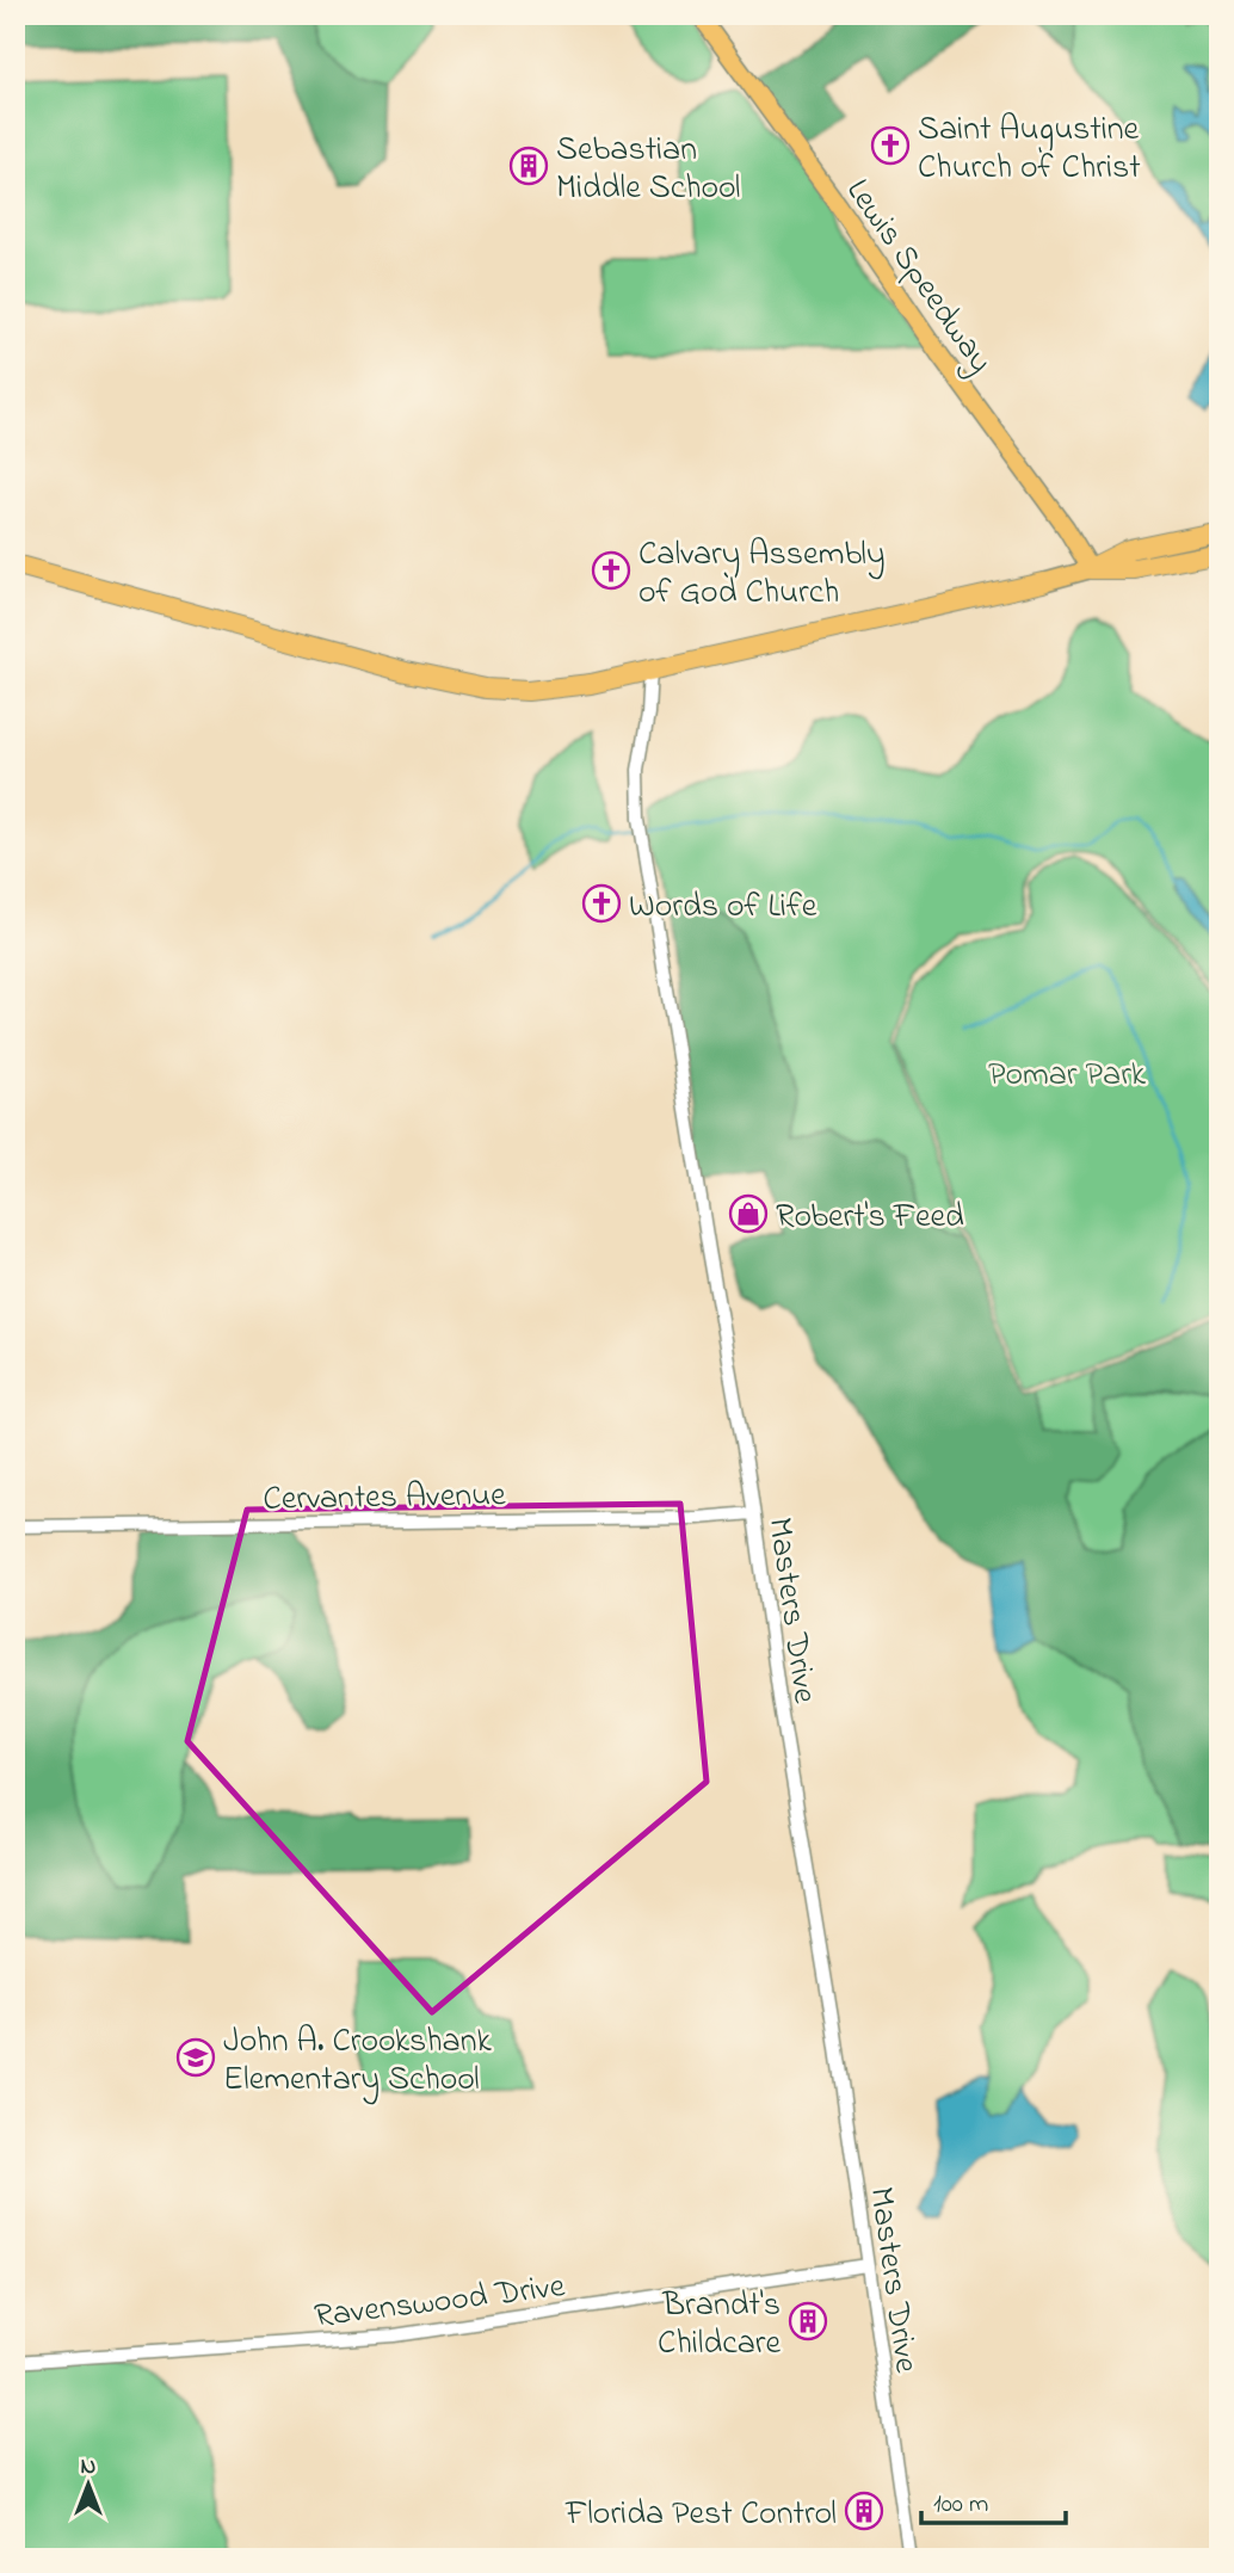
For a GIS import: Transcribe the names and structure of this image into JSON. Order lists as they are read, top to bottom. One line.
{"streets":{"main road":["Lewis Speedway"],"street":["Cervantes Avenue","Masters Drive","Ravenswood Drive"]},"crossings":[["Cervantes Avenue","Masters Drive"],["Masters Drive","Ravenswood Drive"]],"parks":["Pomar Park"],"places":{"church":["Saint Augustine Church of Christ","Calvary Assembly of God Church","Words of Life"],"building":["Sebastian Middle School","Brandt's Childcare","Florida Pest Control"],"shop":["Robert's Feed"],"school or university":["John A. Crookshank Elementary School"]},"scale_bar":"100 m","north":"top"}
